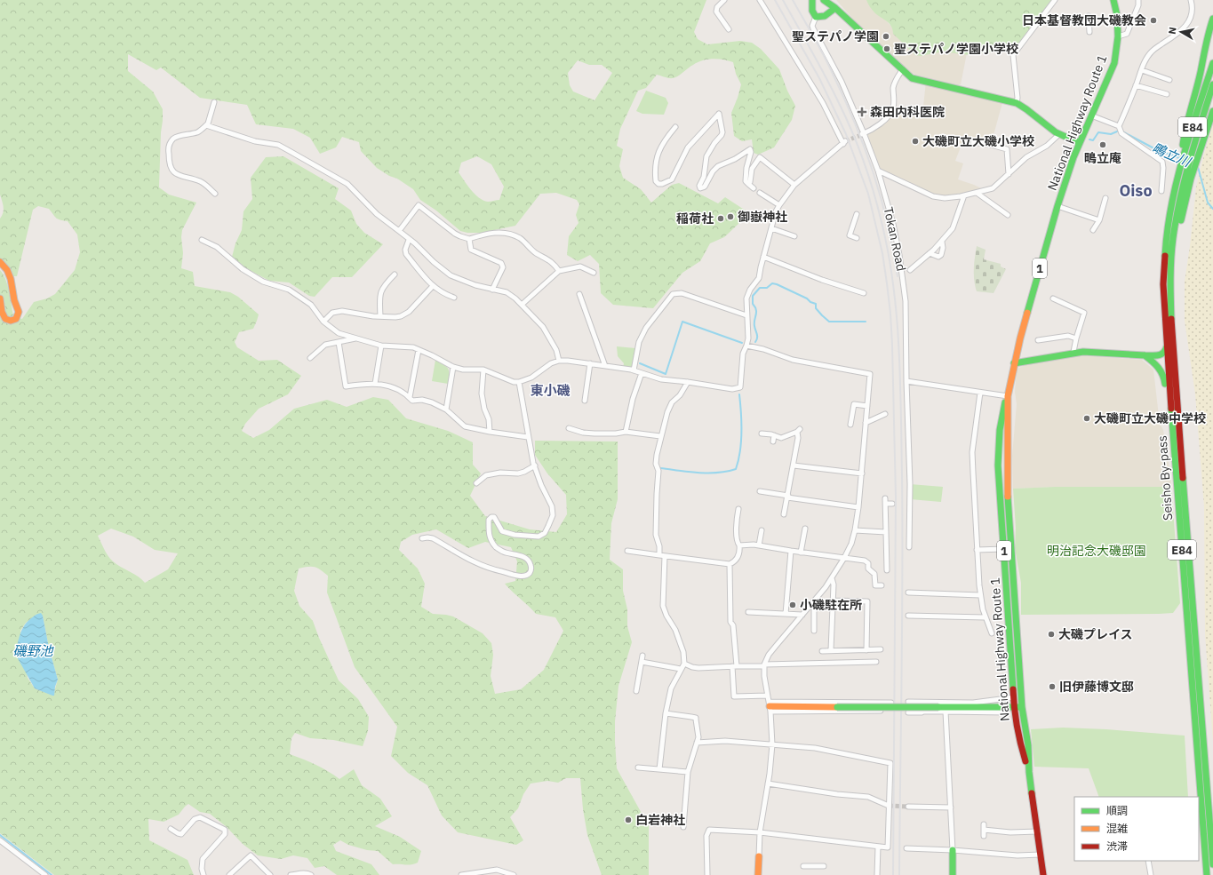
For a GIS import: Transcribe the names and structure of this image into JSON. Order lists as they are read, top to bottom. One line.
{"streets":{"main road":["National Highway Route 1","E84","1","Seisho By-pass"],"street":["Tokan Road"]},"districts":["Oiso","東小磯"],"water":["鴫立川","磯野池"],"parks":["明治記念大磯邸園"],"places":{"other":["日本基督教団大磯教会","聖ステパノ学園","聖ステパノ学園小学校","大磯町立大磯小学校","鴫立庵","御嶽神社","稲荷社","大磯町立大磯中学校","小磯駐在所","大磯プレイス","旧伊藤博文邸","白岩神社"],"health":["森田内科医院"]},"legend":["順調","混雑","渋滞"],"north":"left"}
